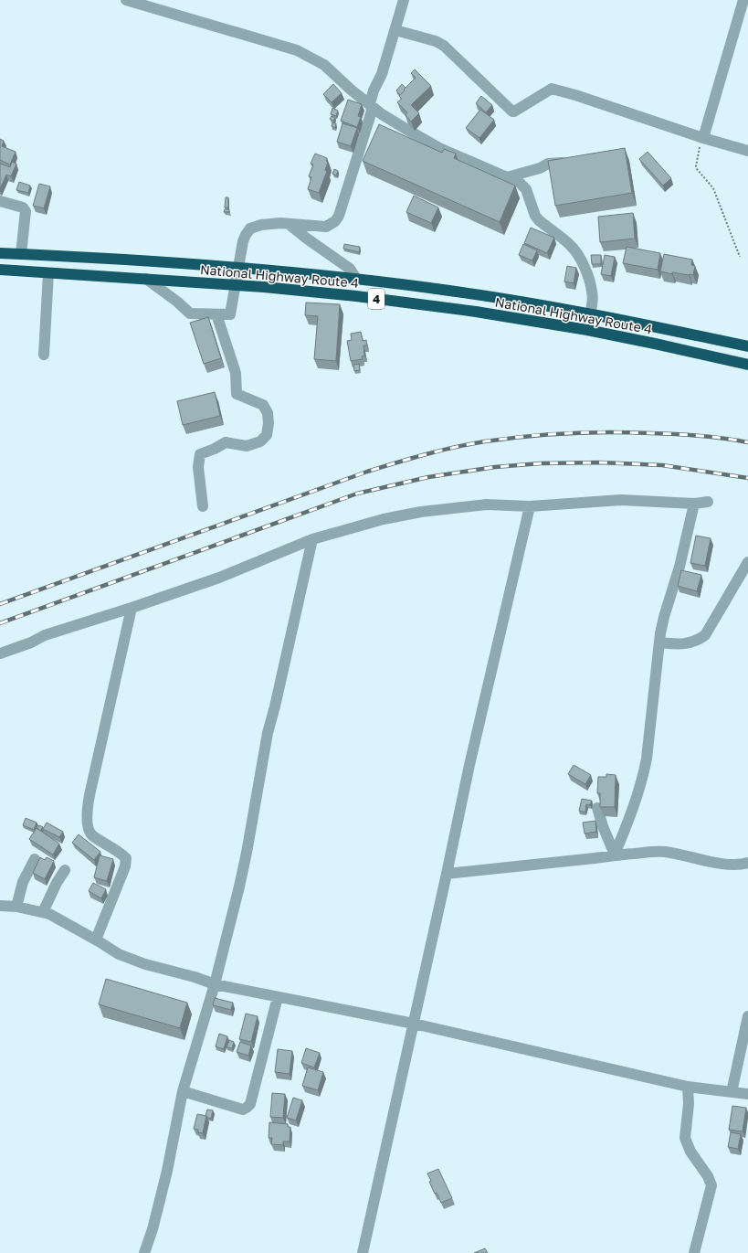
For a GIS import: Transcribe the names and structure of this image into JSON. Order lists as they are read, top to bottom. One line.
{"streets":{"highway":["National Highway Route 4","4"]}}
